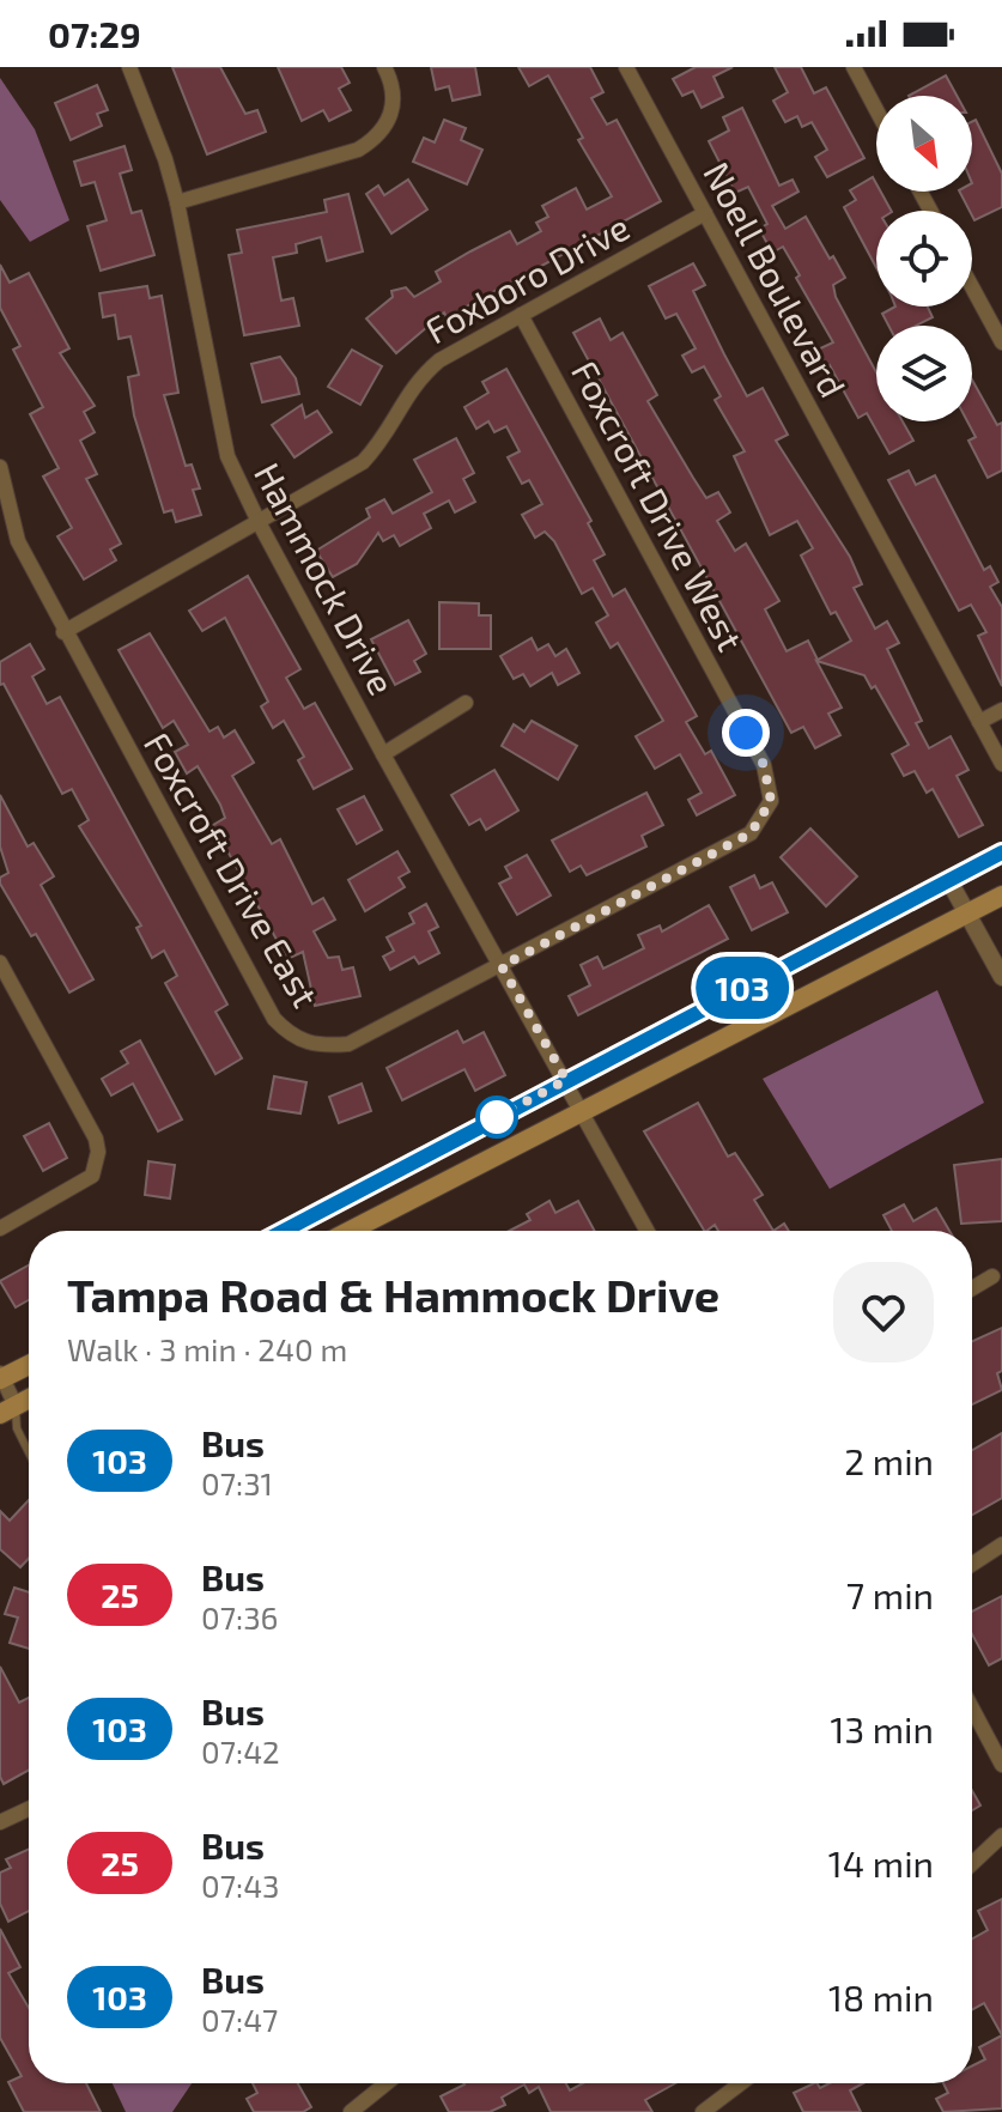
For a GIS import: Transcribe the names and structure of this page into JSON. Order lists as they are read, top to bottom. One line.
{"streets":{"street":["Foxboro Drive","Noell Boulevard","Foxcroft Drive West","Hammock Drive","Foxcroft Drive East"]},"crossings":[["Foxboro Drive","Noell Boulevard"],["Foxboro Drive","Foxcroft Drive West"],["Foxboro Drive","Hammock Drive"],["Foxboro Drive","Foxcroft Drive East"],["Foxcroft Drive West","Hammock Drive"],["Foxcroft Drive West","Foxcroft Drive East"],["Hammock Drive","Foxcroft Drive East"]],"lines":["bus line 103"],"north":"bottom right","page":{"status":"07:29","on_map":"103","heading":["Tampa Road & Hammock Drive","Walk · 3 min · 240 m"],"list":[{"mark":"103","name":"Bus","note":"07:31","value":"2 min"},{"mark":"25","name":"Bus","note":"07:36","value":"7 min"},{"mark":"103","name":"Bus","note":"07:42","value":"13 min"},{"mark":"25","name":"Bus","note":"07:43","value":"14 min"},{"mark":"103","name":"Bus","note":"07:47","value":"18 min"}]}}
